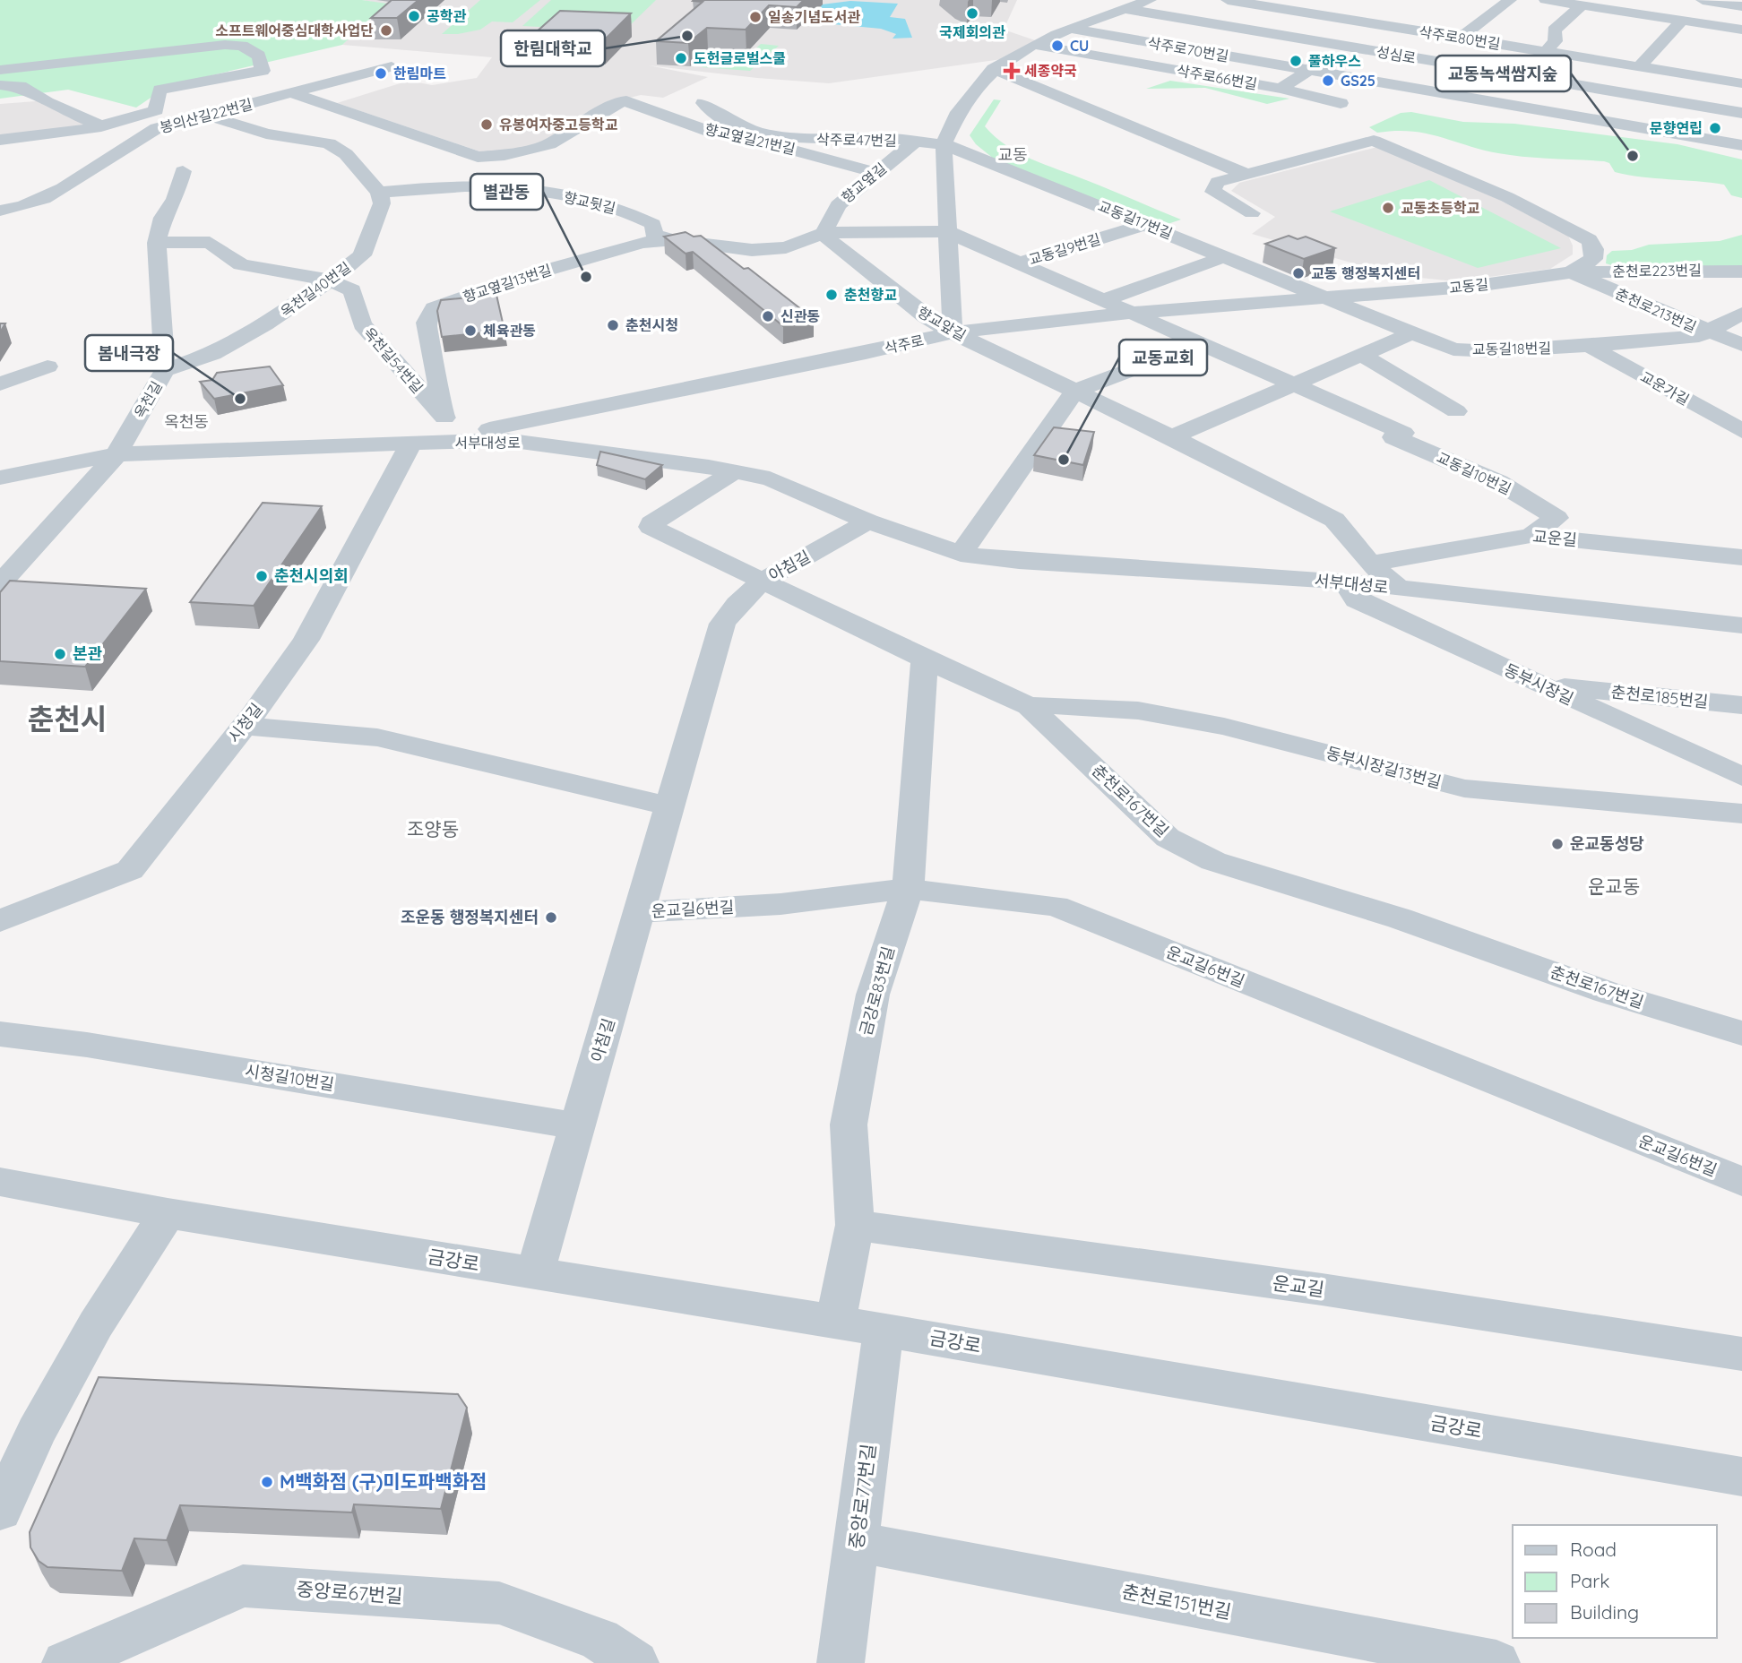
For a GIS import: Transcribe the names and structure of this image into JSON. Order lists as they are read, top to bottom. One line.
{"streets":{"street":["삭주로80번길","삭주로70번길","성심로","삭주로66번길","봉의산길22번길","향교옆길21번길","삭주로47번길","향교옆길","향교뒷길","교동길17번길","교동길9번길","춘천로223번길","향교옆길13번길","교동길","옥천길40번길","춘천로213번길","향교앞길","삭주로","교동길18번길","옥천길54번길","교운가길","옥천길","서부대성로","교동길10번길","교운길","아침길","동부시장길","춘천로185번길","시청길","동부시장길13번길","춘천로167번길","운교길6번길","금강로83번길","시청길10번길","금강로","운교길","중앙로77번길","중앙로67번길","춘천로151번길"]},"crossings":[["봉의산길22번길","향교옆길21번길"],["향교옆길21번길","향교옆길"],["삭주로47번길","향교옆길"],["삭주로47번길","교동길17번길"],["향교옆길","향교옆길13번길"],["향교옆길","향교앞길"],["향교뒷길","향교옆길13번길"],["향교뒷길","옥천길40번길"],["교동길17번길","교동길9번길"],["교동길17번길","교동길"],["교동길17번길","교동길18번길"],["교동길9번길","향교옆길13번길"],["교동길9번길","교동길"],["교동길9번길","교동길10번길"],["춘천로223번길","교동길"],["춘천로223번길","춘천로213번길"],["향교옆길13번길","향교앞길"],["향교옆길13번길","옥천길54번길"],["교동길","춘천로213번길"],["교동길","향교앞길"],["교동길","삭주로"],["교동길","교동길18번길"],["교동길","교동길10번길"],["옥천길40번길","옥천길54번길"],["옥천길40번길","옥천길"],["춘천로213번길","교동길18번길"],["향교앞길","삭주로"],["향교앞길","서부대성로"],["향교앞길","교운길"],["삭주로","옥천길54번길"],["삭주로","서부대성로"],["삭주로","시청길"],["교동길18번길","교운가길"],["옥천길54번길","옥천길"],["옥천길","서부대성로"],["서부대성로","아침길"],["서부대성로","동부시장길"],["서부대성로","시청길"],["서부대성로","춘천로167번길"],["교동길10번길","교운길"],["아침길","춘천로167번길"],["아침길","운교길6번길"],["아침길","시청길10번길"],["아침길","금강로"],["동부시장길","춘천로185번길"],["동부시장길13번길","춘천로167번길"],["춘천로167번길","금강로83번길"],["운교길6번길","금강로83번길"],["금강로83번길","금강로"],["금강로83번길","운교길"],["금강로","중앙로77번길"],["중앙로77번길","춘천로151번길"]],"districts":["교동","옥천동","춘천시","조양동","운교동"],"places":{"other":["국제회의관","공학관","일송기념도서관","소프트웨어중심대학사업단","한림대학교","CU","도헌글로벌스쿨","풀하우스","한림마트","GS25","유봉여자중고등학교","문향연립","교동녹색쌈지숲","교동초등학교","교동 행정복지센터","별관동","춘천향교","신관동","춘천시청","체육관동","봄내극장","교동교회","춘천시의회","본관","운교동성당","조운동 행정복지센터","M백화점 (구)미도파백화점"],"health":["세종약국"]},"legend":["Road","Park","Building"]}
